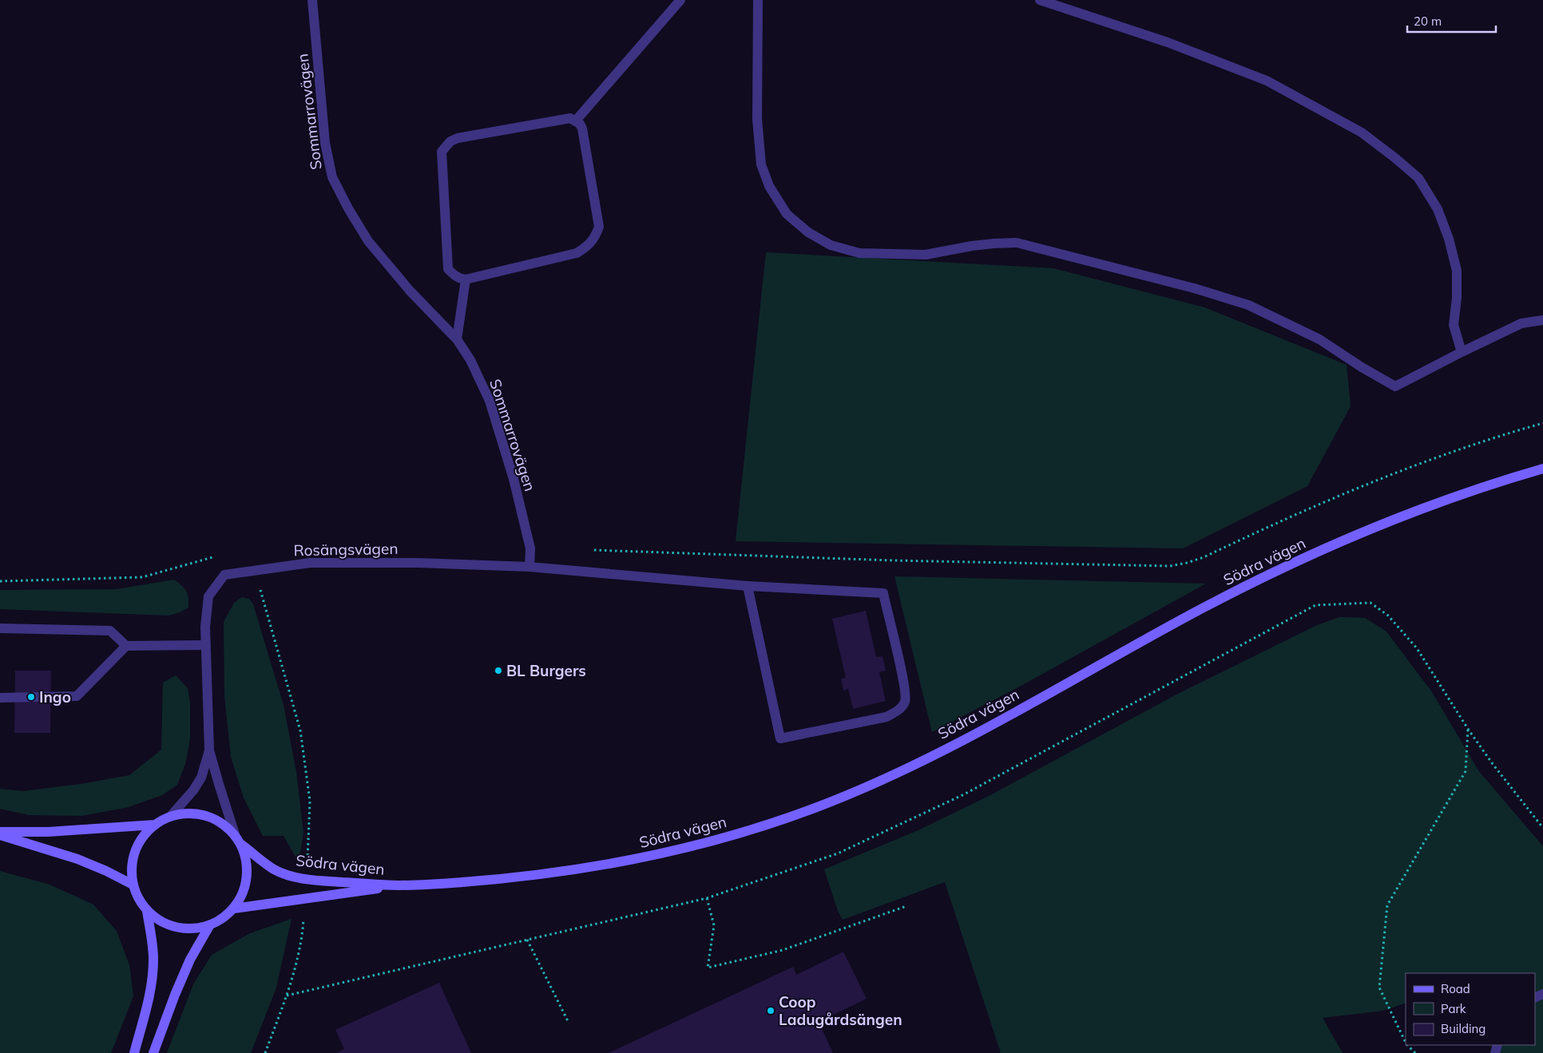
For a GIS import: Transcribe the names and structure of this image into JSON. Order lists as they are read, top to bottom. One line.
{"streets":{"main road":["Södra vägen"],"street":["Sommarrovägen","Rosängsvägen"]},"crossings":[["Sommarrovägen","Rosängsvägen"],["Rosängsvägen","Södra vägen"]],"places":["BL Burgers","Ingo","Coop Ladugårdsängen"],"legend":["Road","Park","Building"],"scale_bar":"20 m"}
